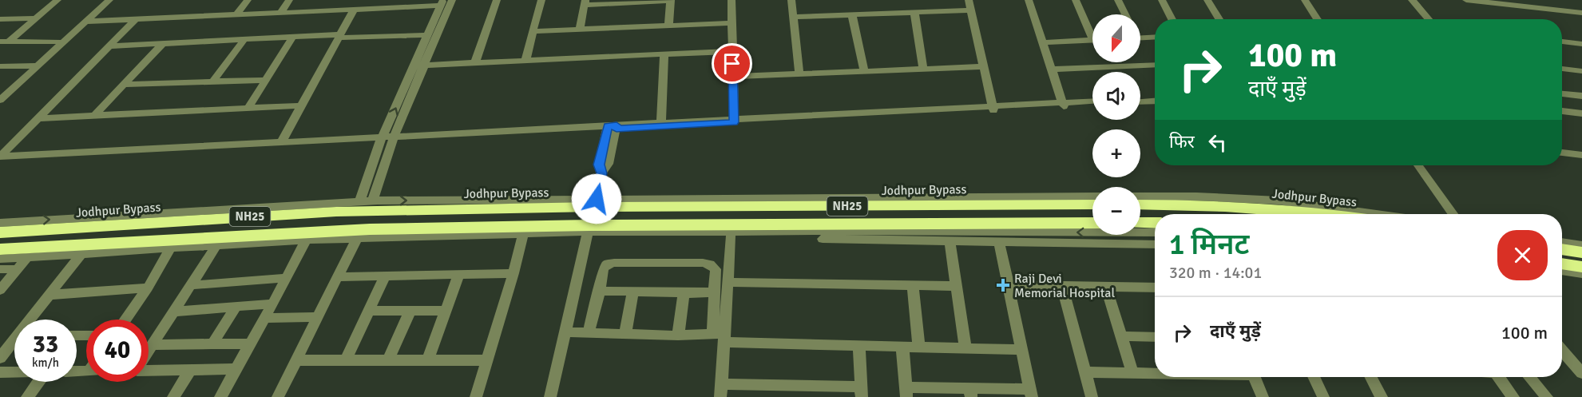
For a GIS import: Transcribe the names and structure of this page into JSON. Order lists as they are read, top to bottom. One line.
{"streets":{"highway":["Jodhpur Bypass","NH25"]},"places":{"health":["Raji Devi Memorial Hospital"]},"north":"bottom","page":{"map_buttons":["+","−"],"turn":["100 m","दाएँ मुड़ें"],"then":"फिर","heading":["1 मिनट","320 m · 14:01"],"list":[{"name":"दाएँ मुड़ें","value":"100 m"}],"speed":"33 km/h","limit":"40"}}
